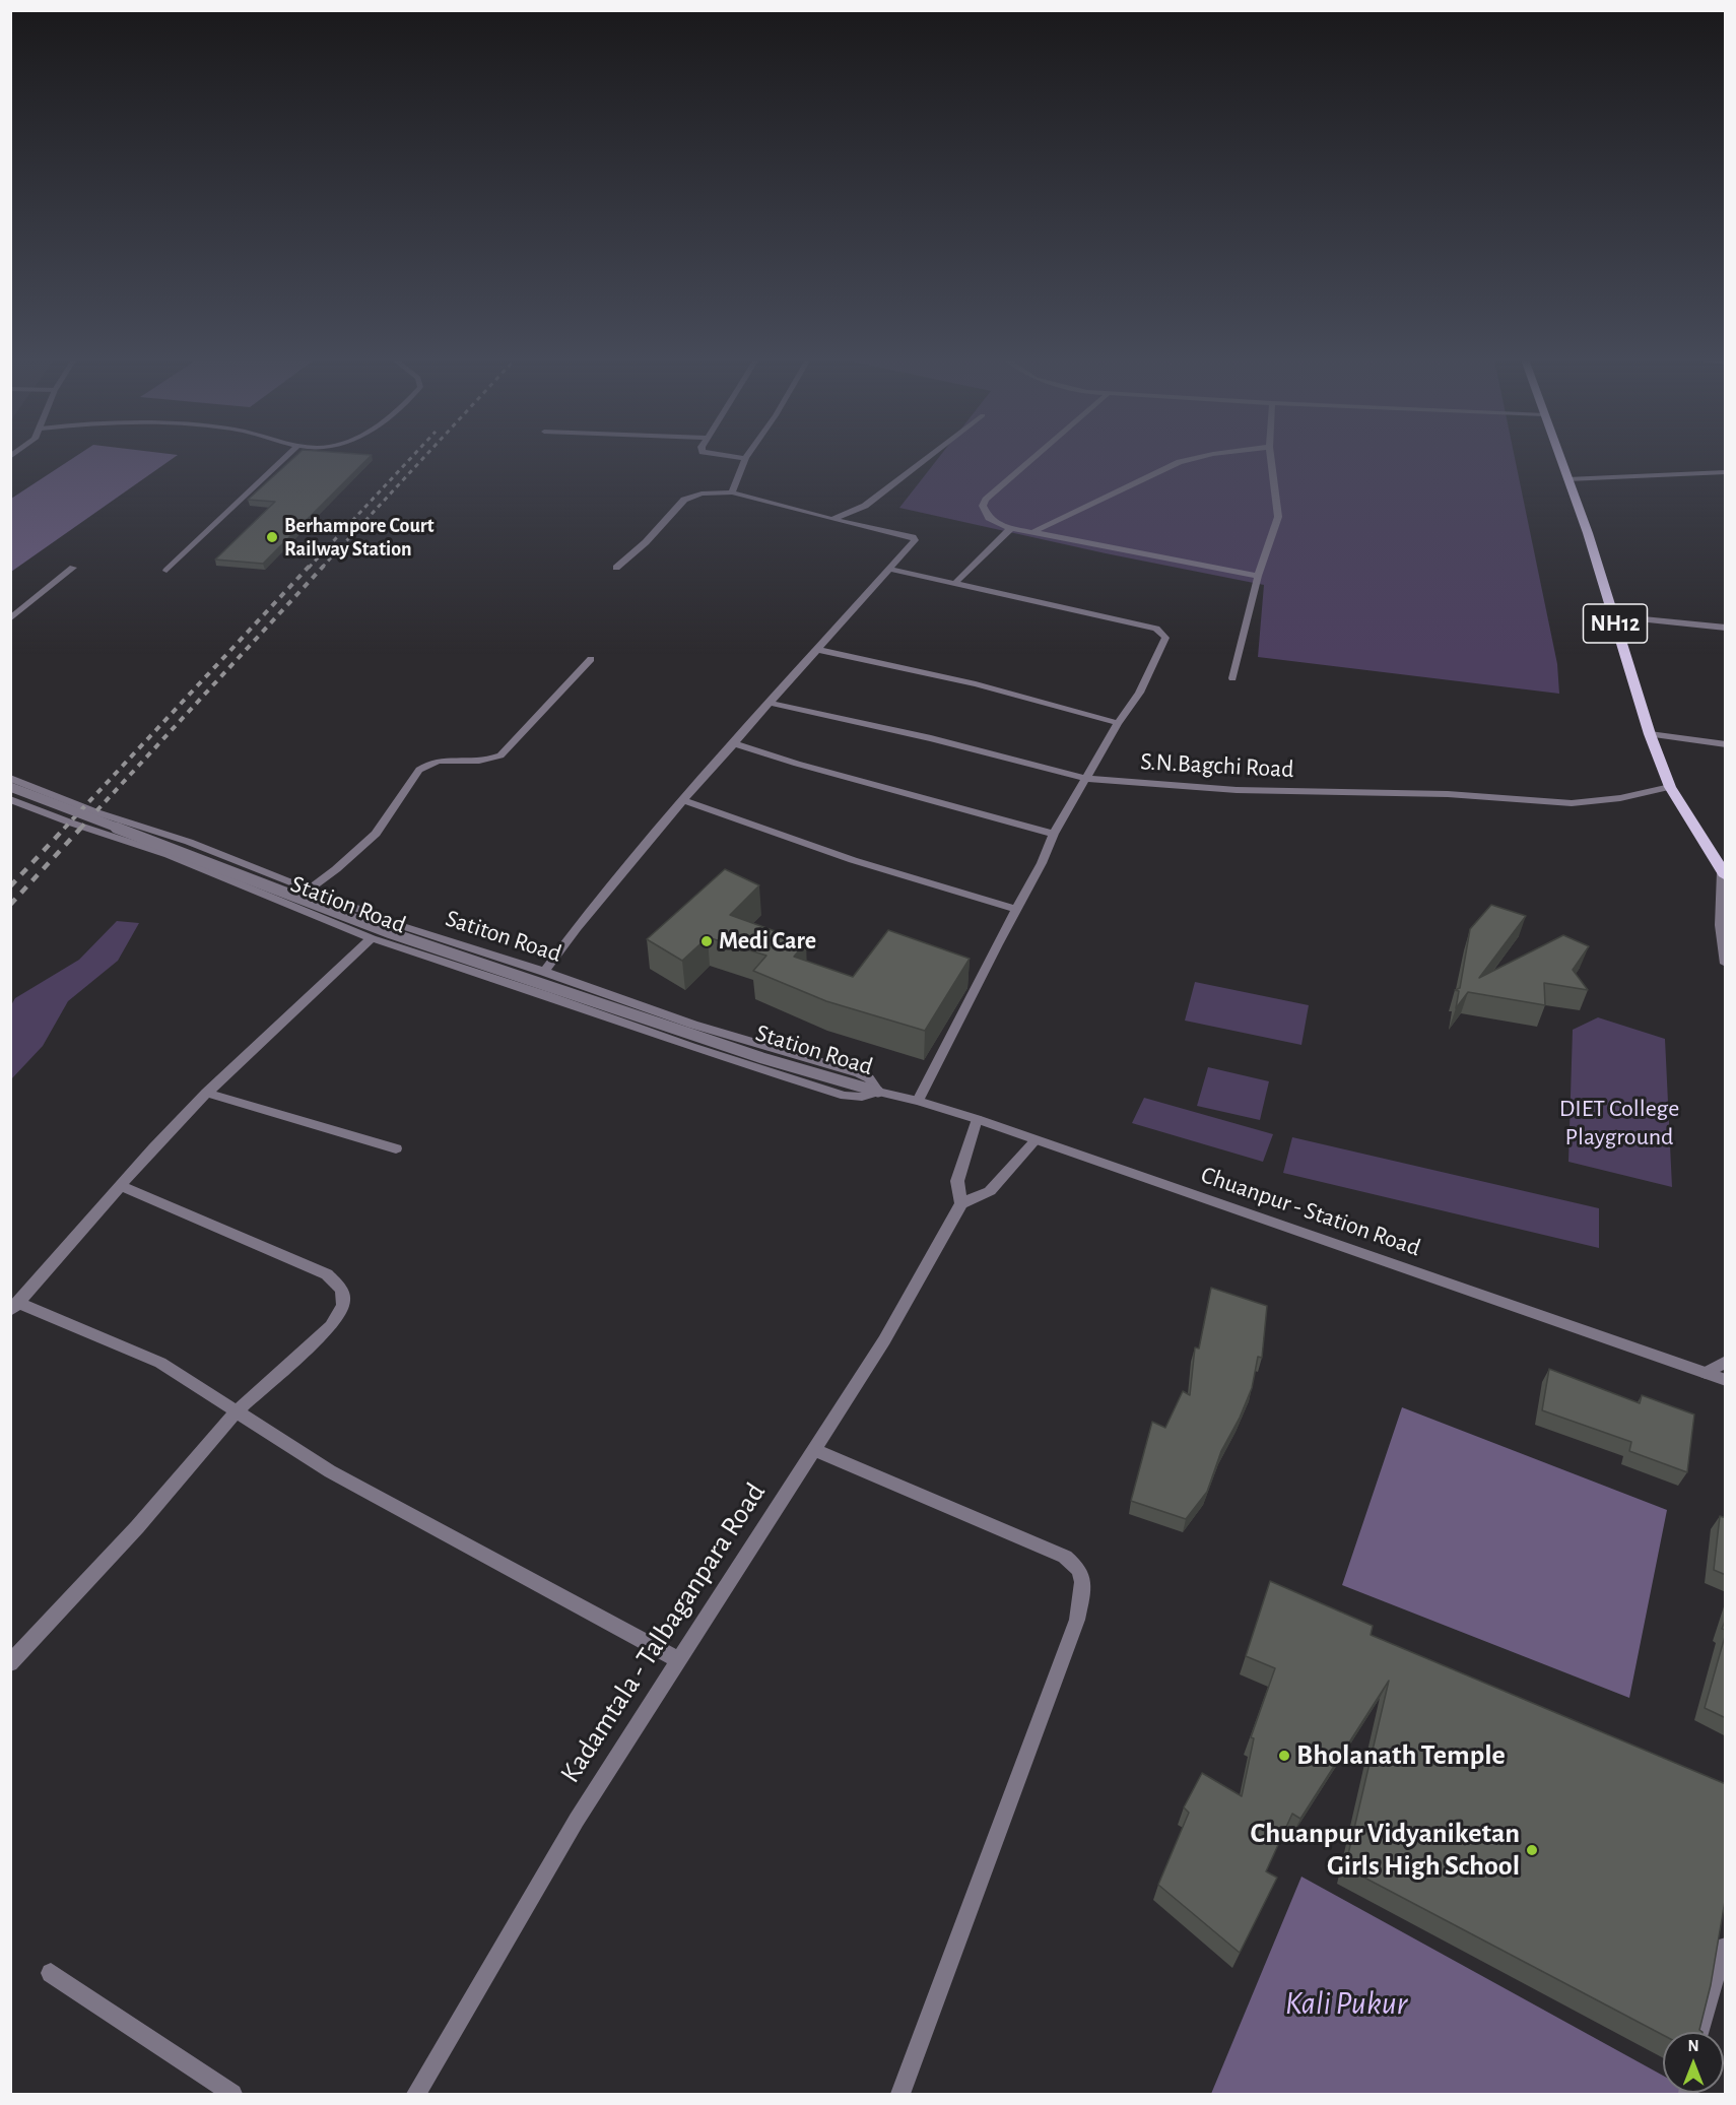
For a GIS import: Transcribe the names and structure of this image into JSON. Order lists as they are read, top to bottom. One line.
{"streets":{"main road":["NH12"],"street":["S.N.Bagchi Road","Station Road","Satiton Road","Chuanpur - Station Road","Kadamtala - Talbaganpara Road"]},"crossings":[["NH12","S.N.Bagchi Road"],["Station Road","Satiton Road"],["Station Road","Chuanpur - Station Road"],["Satiton Road","Chuanpur - Station Road"]],"water":["Kali Pukur"],"parks":["DIET College Playground"],"places":["Berhampore Court Railway Station","Medi Care","Bholanath Temple","Chuanpur Vidyaniketan Girls High School"],"north":"top"}
